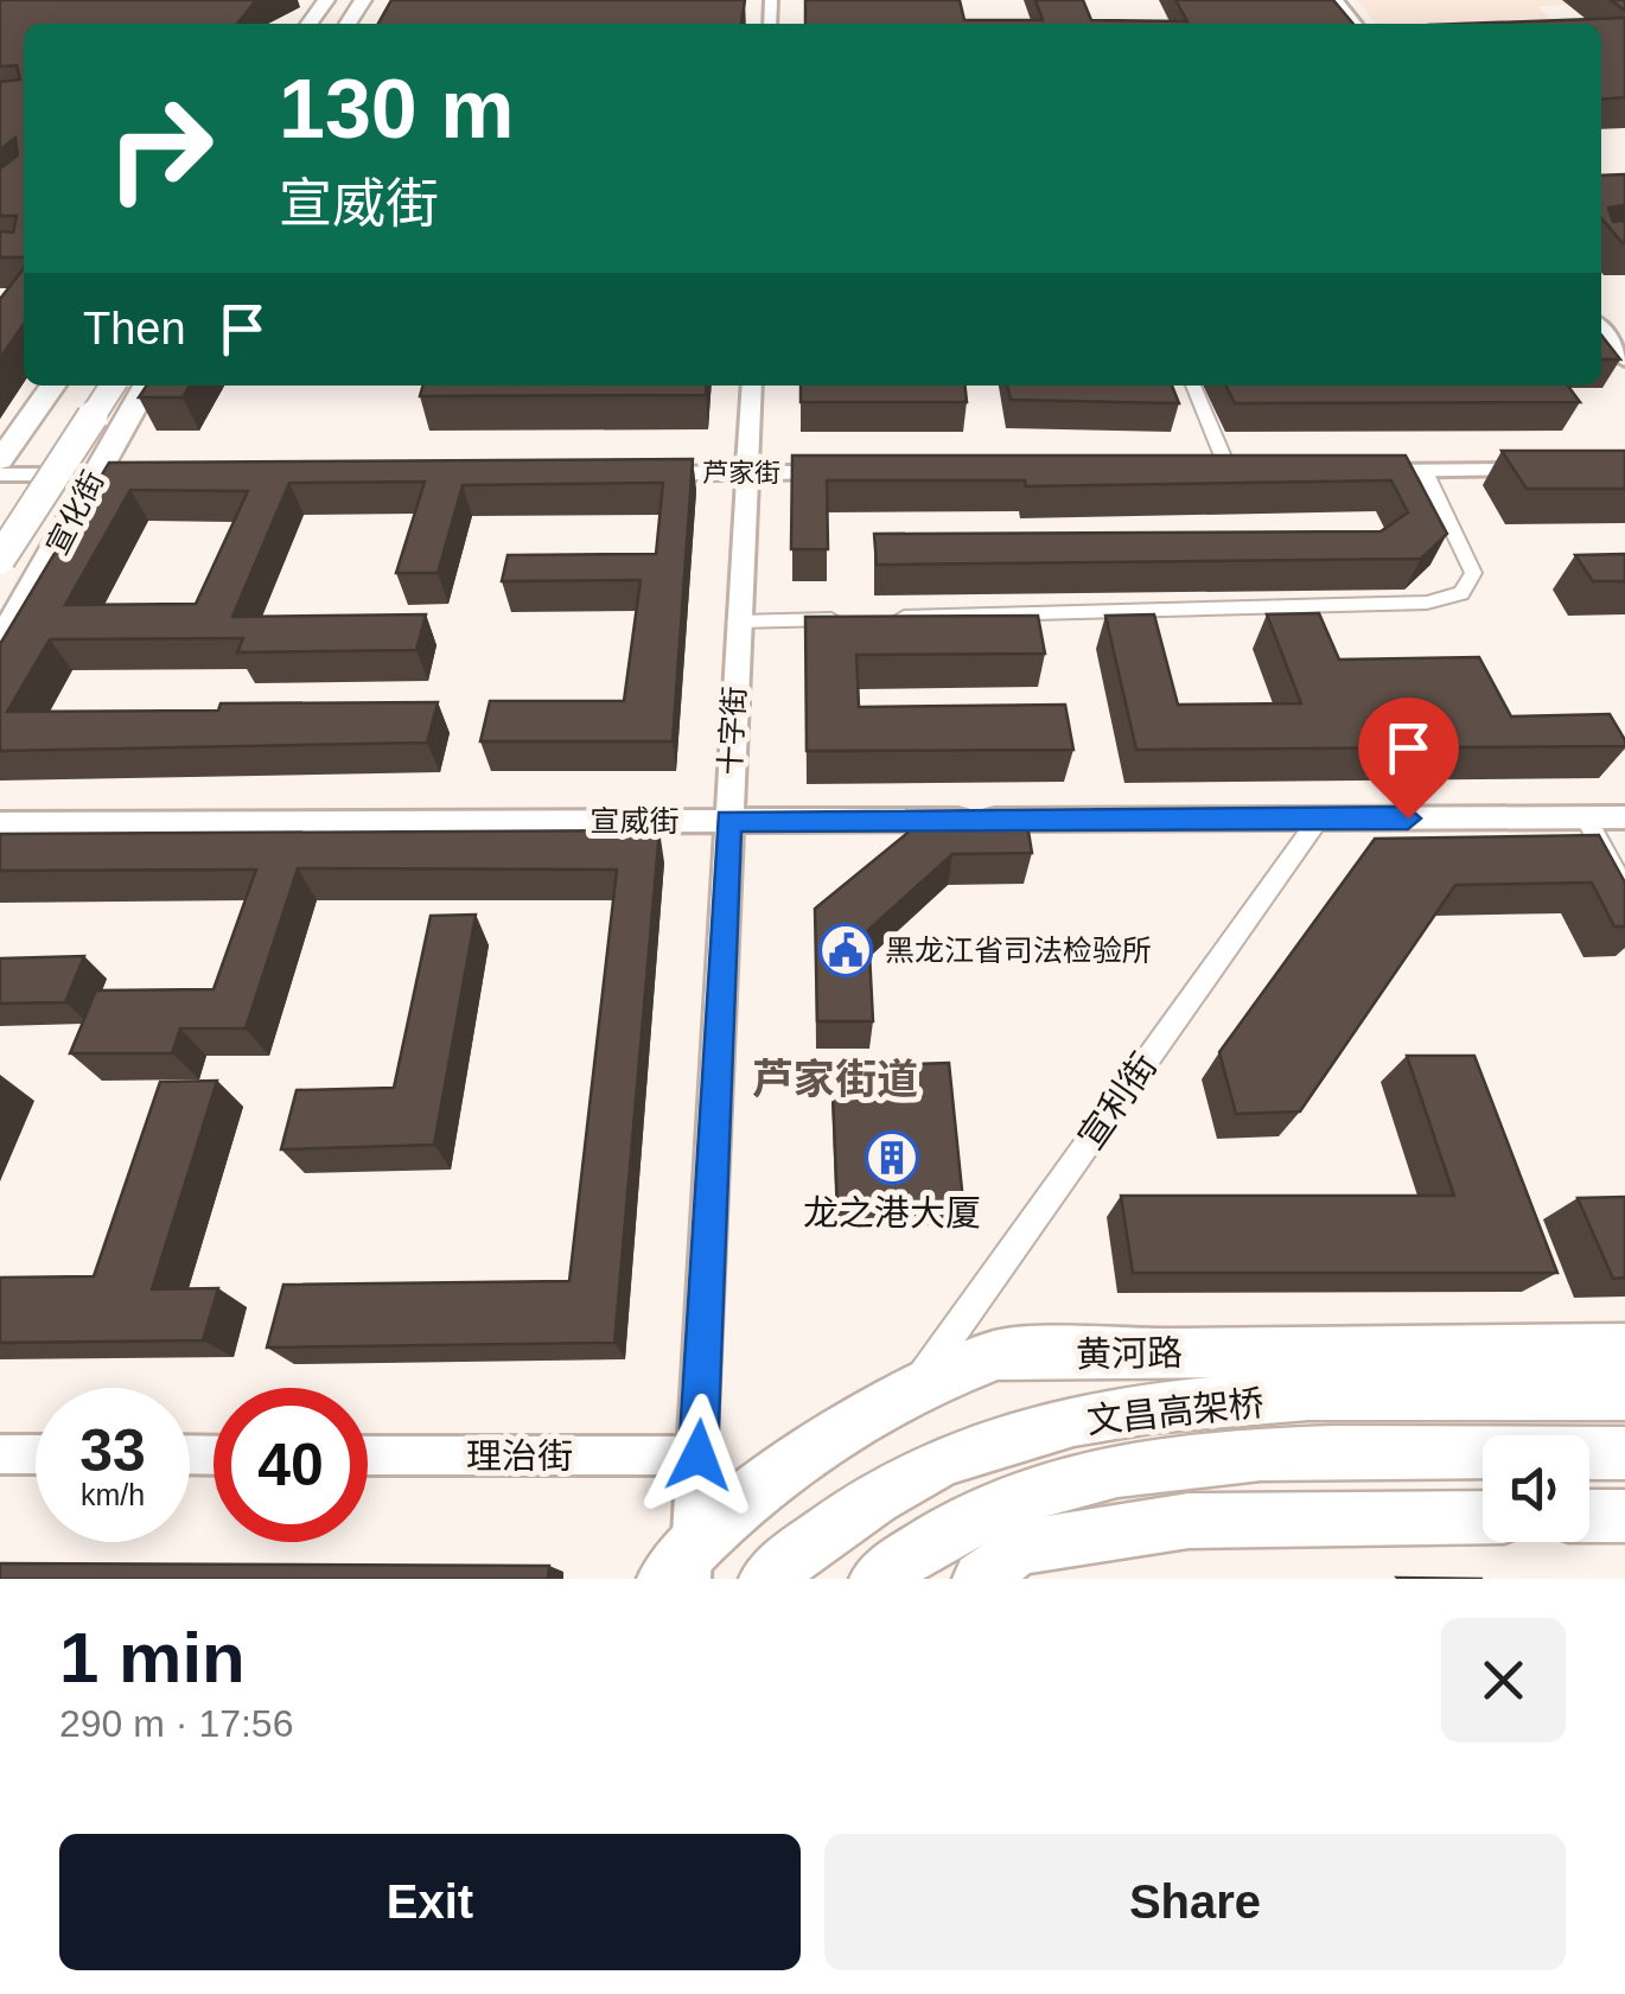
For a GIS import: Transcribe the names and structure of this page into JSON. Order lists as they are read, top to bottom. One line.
{"streets":{"main road":["宣化街","黄河路","文昌高架桥"],"street":["芦家街","十字街","宣威街","宣利街","理治街"]},"crossings":[["芦家街","十字街"],["十字街","宣威街"],["十字街","黄河路"],["十字街","理治街"],["宣威街","宣利街"],["宣利街","黄河路"]],"districts":["芦家街道"],"places":{"public building":["黑龙江省司法检验所"],"building":["龙之港大厦"]},"page":{"turn":["130 m","宣威街"],"then":"Then","speed":"33 km/h","limit":"40","heading":["1 min","290 m · 17:56"],"buttons":["Exit","Share"]}}
